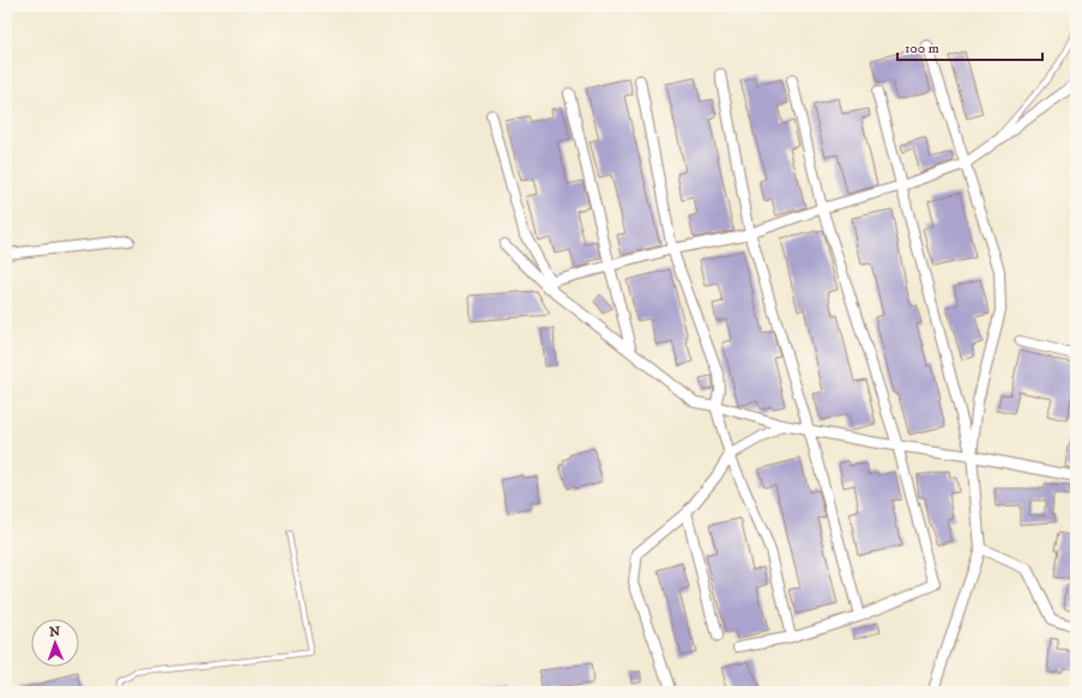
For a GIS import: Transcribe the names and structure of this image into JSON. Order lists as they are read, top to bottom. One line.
{"scale_bar":"100 m","north":"top"}
